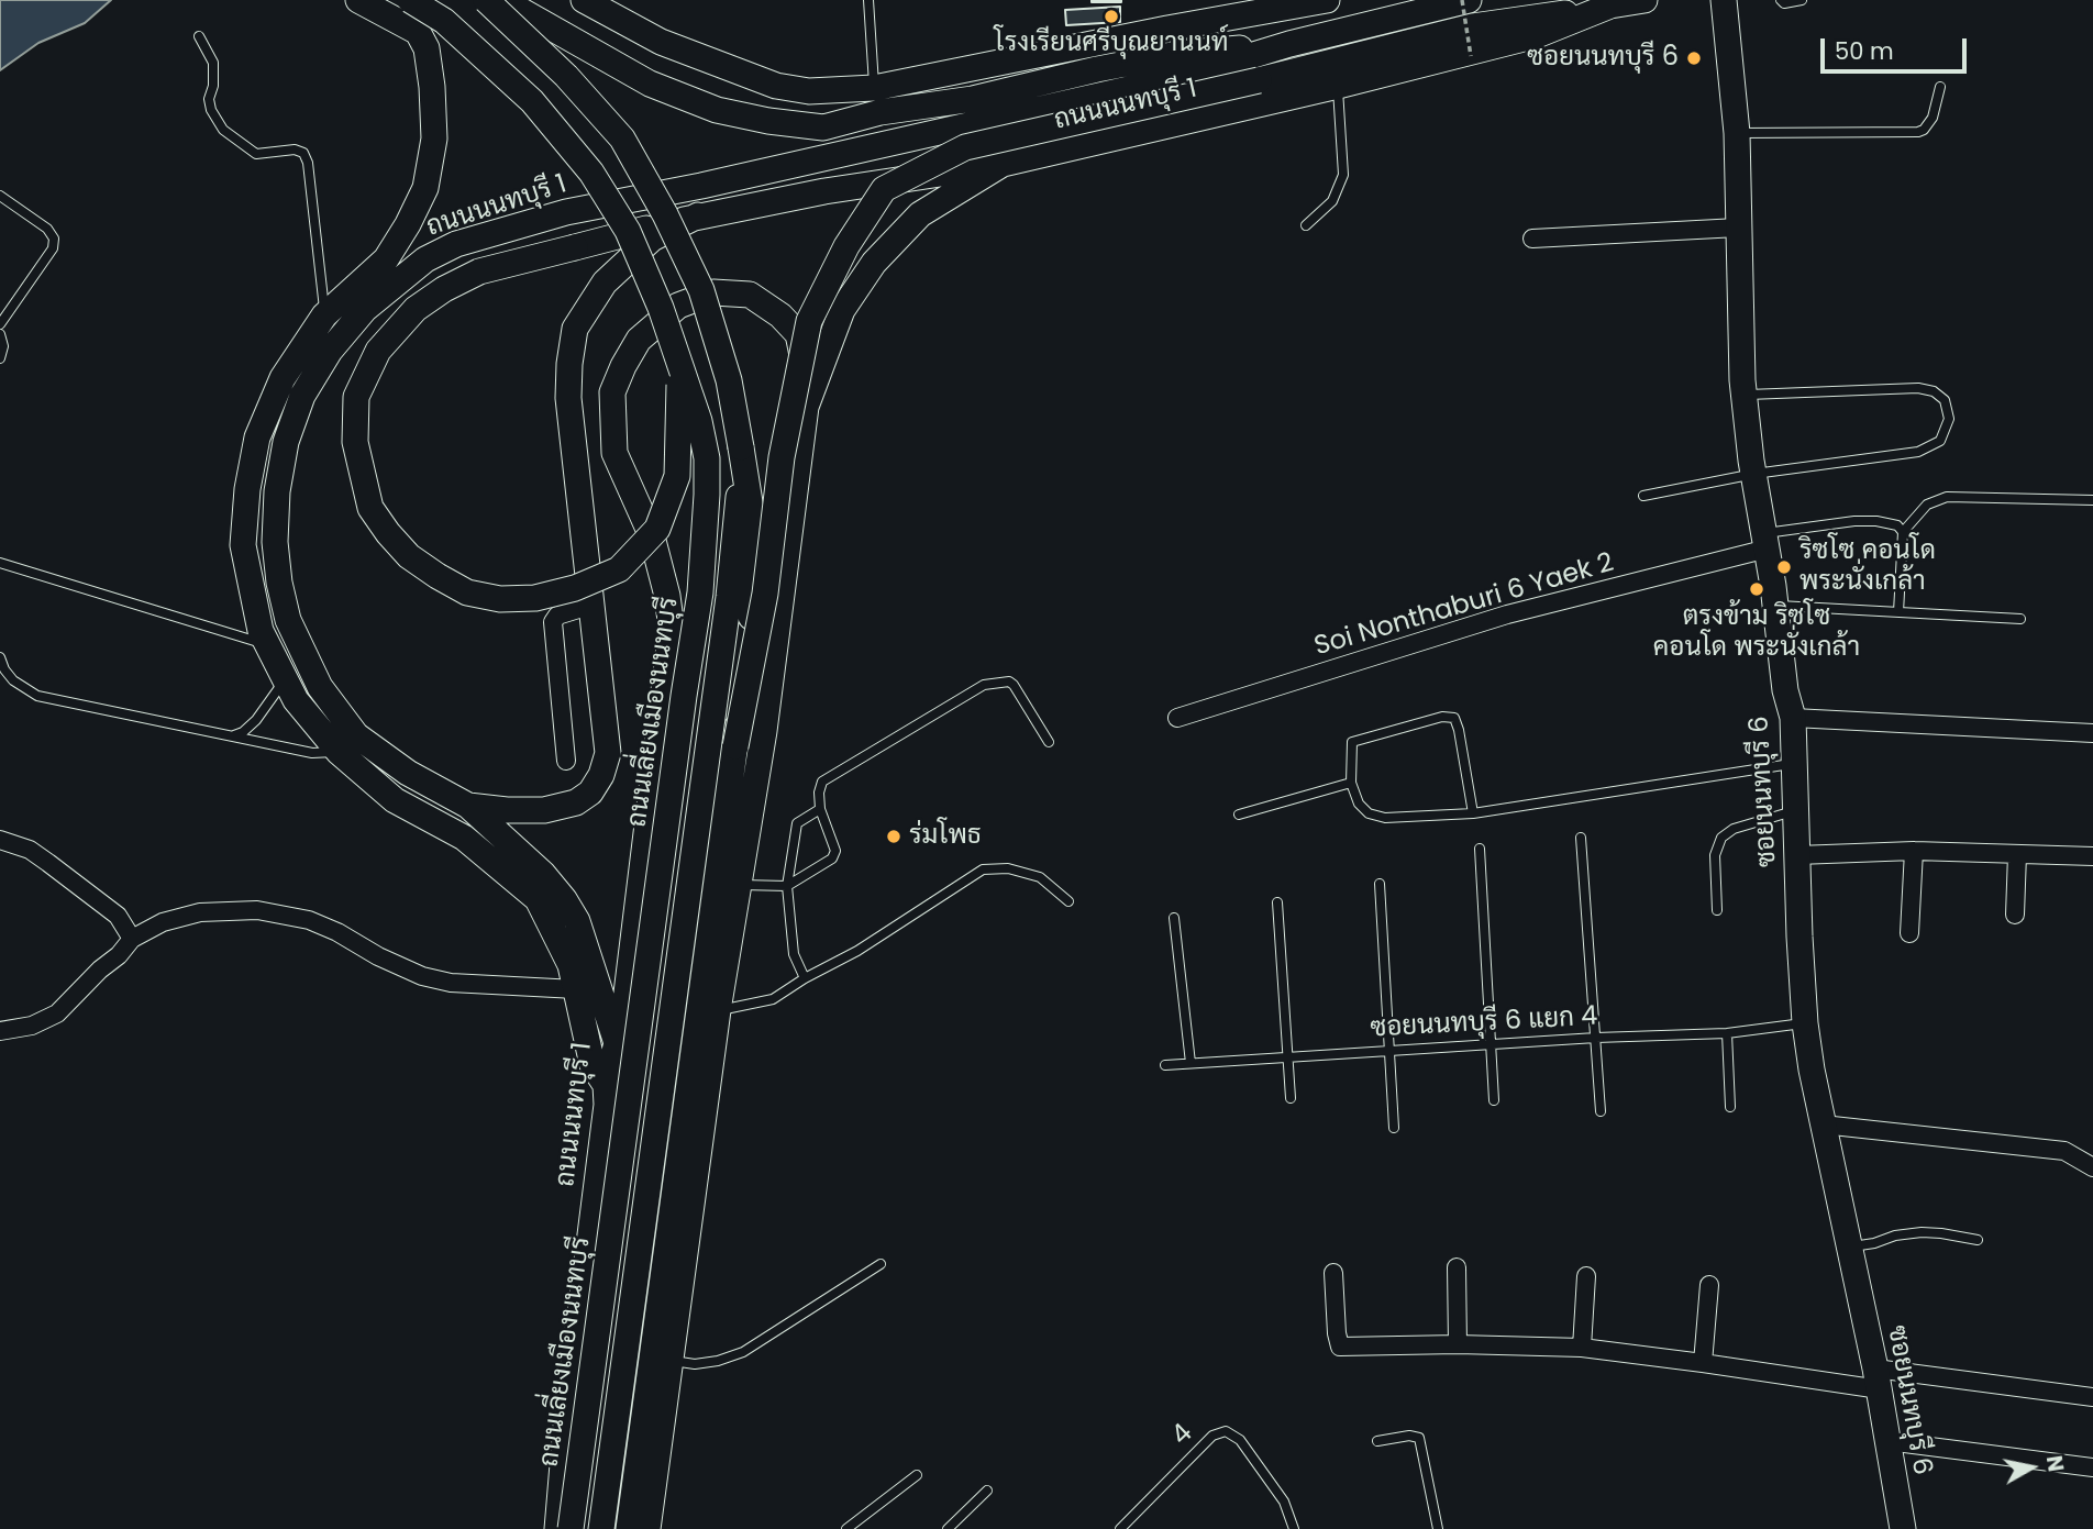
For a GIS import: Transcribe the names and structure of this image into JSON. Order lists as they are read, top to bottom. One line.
{"streets":{"main road":["ถนนนนทบุรี 1","ถนนเลี่ยงเมืองนนทบุรี","ซอยนนทบุรี 6"],"street":["Soi Nonthaburi 6 Yaek 2"],"lane":["ซอยนนทบุรี 6 แยก 4","4"]},"crossings":[["Soi Nonthaburi 6 Yaek 2","ซอยนนทบุรี 6"],["ซอยนนทบุรี 6","ซอยนนทบุรี 6 แยก 4"]],"places":["โรงเรียนศรีบุณยานนท์","ซอยนนทบุรี 6","ริซโซ คอนโด พระนั่งเกล้า","ตรงข้าม ริซโซ คอนโด พระนั่งเกล้า","ร่มโพธ"],"scale_bar":"50 m","north":"right"}
